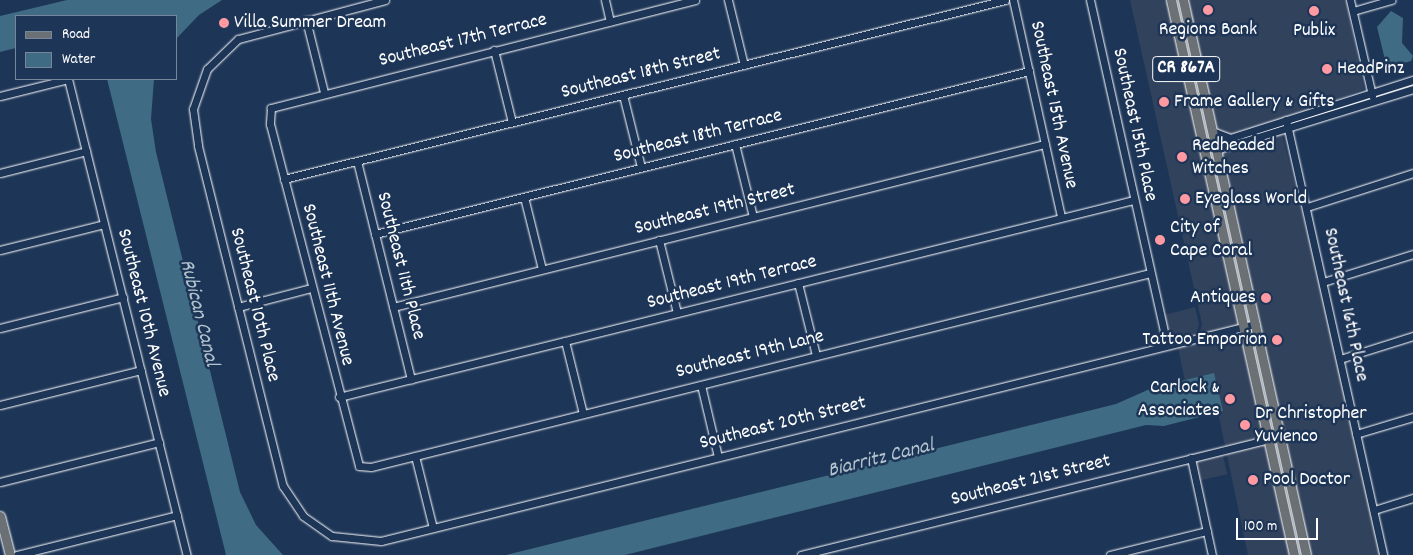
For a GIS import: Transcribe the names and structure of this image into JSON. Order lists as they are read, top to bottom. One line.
{"streets":{"main road":["CR 867A"],"street":["Southeast 17th Terrace","Southeast 18th Street","Southeast 15th Avenue","Southeast 15th Place","Southeast 18th Terrace","Southeast 19th Street","Southeast 11th Place","Southeast 19th Terrace","Southeast 11th Avenue","Southeast 10th Place","Southeast 16th Place","Southeast 10th Avenue","Southeast 19th Lane","Southeast 20th Street","Southeast 21st Street"]},"crossings":[["Southeast 17th Terrace","Southeast 11th Avenue"],["CR 867A","Southeast 20th Street"],["CR 867A","Southeast 21st Street"],["Southeast 18th Street","Southeast 11th Place"],["Southeast 18th Street","Southeast 11th Avenue"],["Southeast 15th Avenue","Southeast 18th Terrace"],["Southeast 15th Avenue","Southeast 19th Street"],["Southeast 15th Avenue","Southeast 19th Terrace"],["Southeast 15th Place","Southeast 19th Terrace"],["Southeast 15th Place","Southeast 19th Lane"],["Southeast 15th Place","Southeast 20th Street"],["Southeast 18th Terrace","Southeast 11th Place"],["Southeast 19th Street","Southeast 11th Place"],["Southeast 11th Place","Southeast 19th Terrace"],["Southeast 19th Terrace","Southeast 11th Avenue"],["Southeast 11th Avenue","Southeast 19th Lane"],["Southeast 10th Place","Southeast 20th Street"]],"water":["Rubican Canal","Biarritz Canal"],"places":["Regions Bank","Publix","Villa Summer Dream","HeadPinz","Frame Gallery & Gifts","Redheaded Witches","Eyeglass World","City of Cape Coral","Antiques","Tattoo Emporion","Carlock & Associates","Dr Christopher Yuvienco","Pool Doctor"],"legend":["Road","Water"],"scale_bar":"100 m"}
